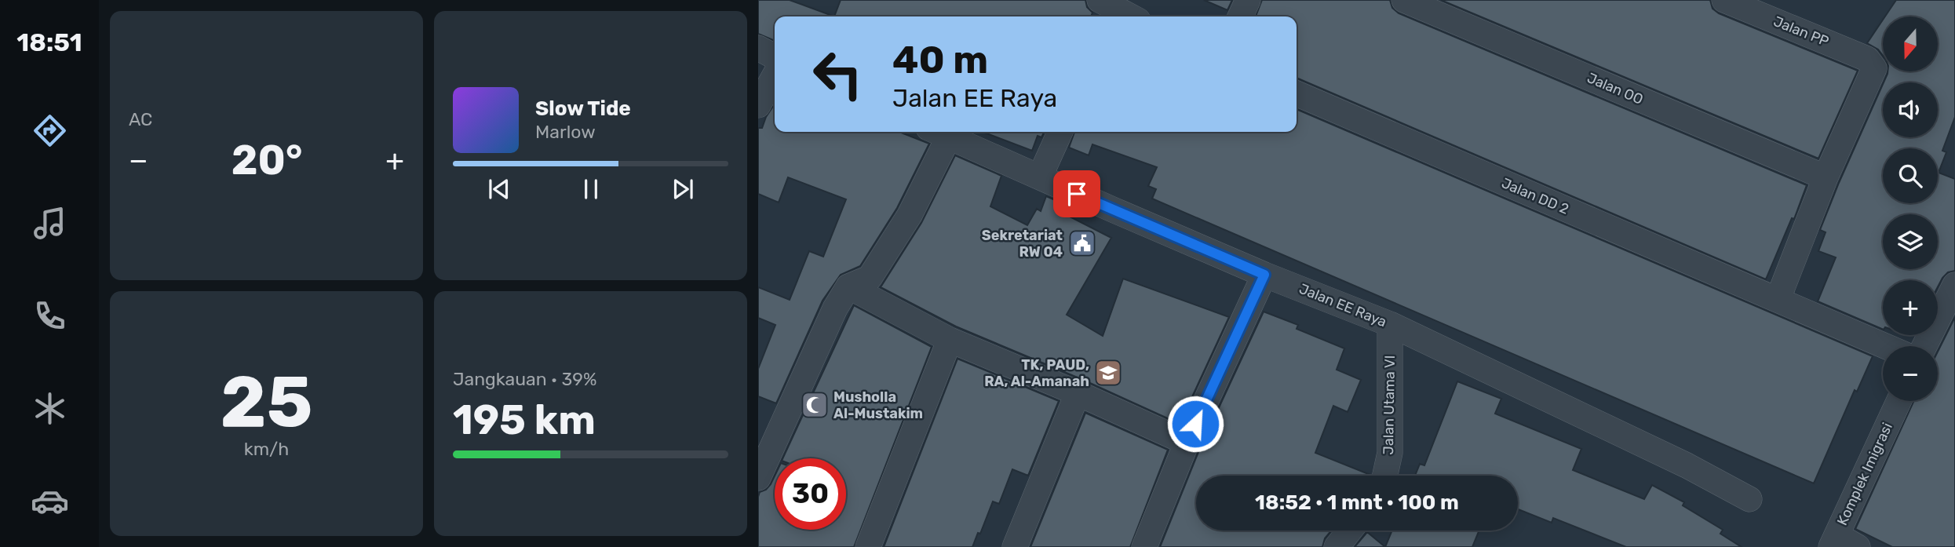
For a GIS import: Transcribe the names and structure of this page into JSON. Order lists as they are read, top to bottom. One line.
{"streets":{"street":["Jalan PP","Jalan OO","Jalan DD 2","Jalan EE Raya","Jalan Utama VI","Komplek Imigrasi"]},"crossings":[["Jalan PP","Jalan OO"],["Jalan EE Raya","Jalan Utama VI"]],"places":{"public building":["Sekretariat RW 04"],"school or university":["TK, PAUD, RA, Al-Amanah"],"mosque":["Musholla Al-Mustakim"]},"north":"bottom","page":{"tabs":"18:51","tile":["AC",["25","km/h"],["Jangkauan · 39%","195 km"]],"map_buttons":["+","−"],"turn":["40 m","Jalan EE Raya"],"song":["Slow Tide","Marlow"],"heat":["−","20°","+"],"limit":"30","trip":"18:52 · 1 mnt · 100 m"}}
